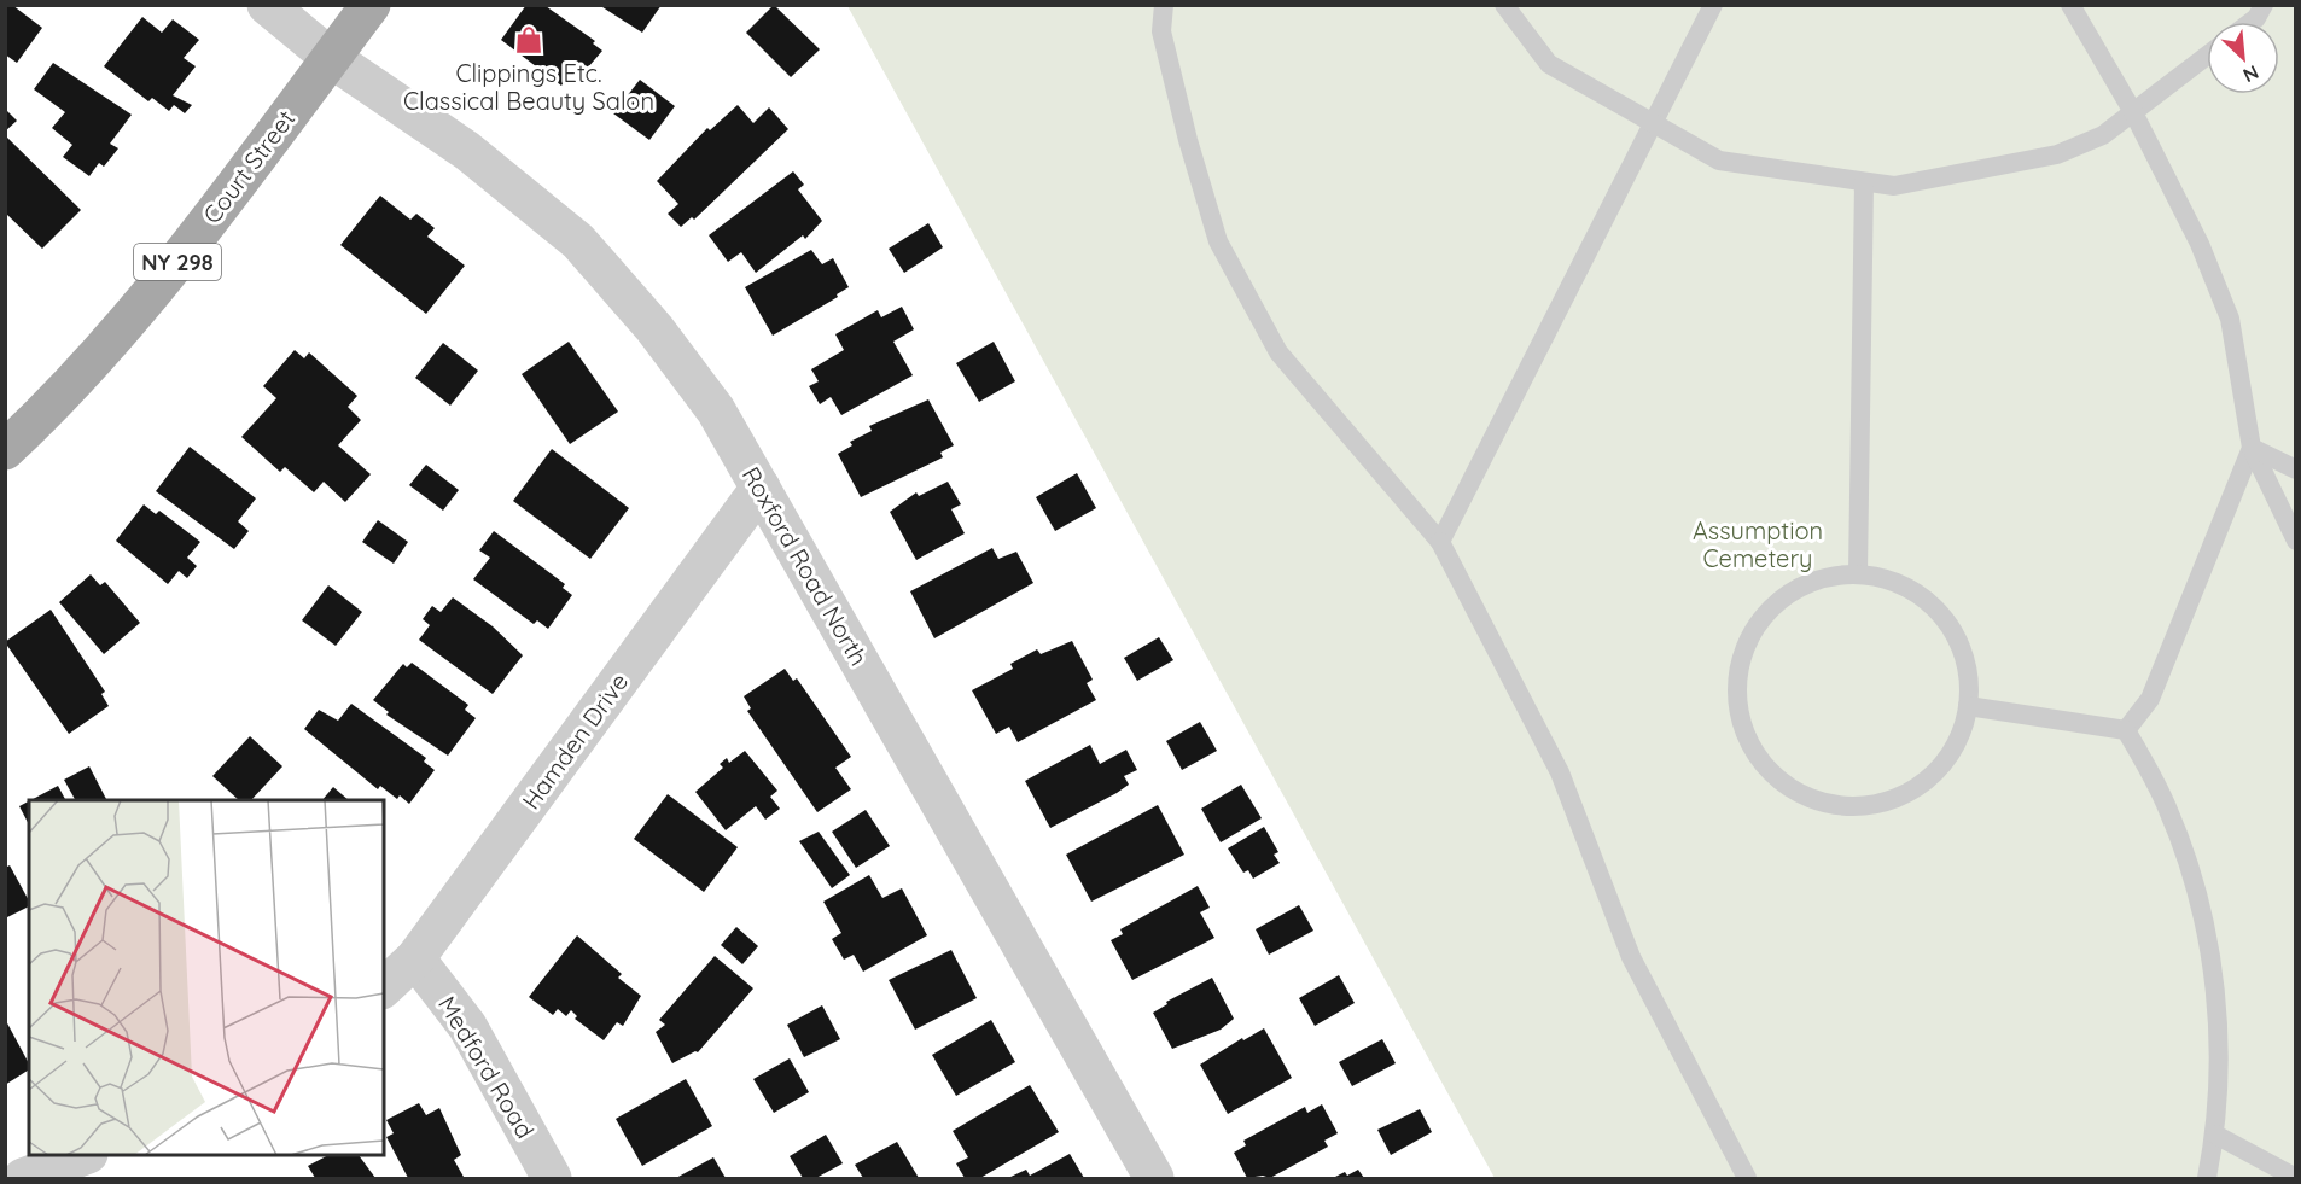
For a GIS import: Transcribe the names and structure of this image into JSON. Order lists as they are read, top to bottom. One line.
{"streets":{"main road":["Court Street","NY 298"],"street":["Roxford Road North","Hamden Drive","Medford Road"]},"crossings":[["Court Street","Roxford Road North"],["Roxford Road North","Hamden Drive"],["Hamden Drive","Medford Road"]],"parks":["Assumption Cemetery"],"places":{"shop":["Clippings Etc. Classical Beauty Salon"]},"north":"bottom right"}
